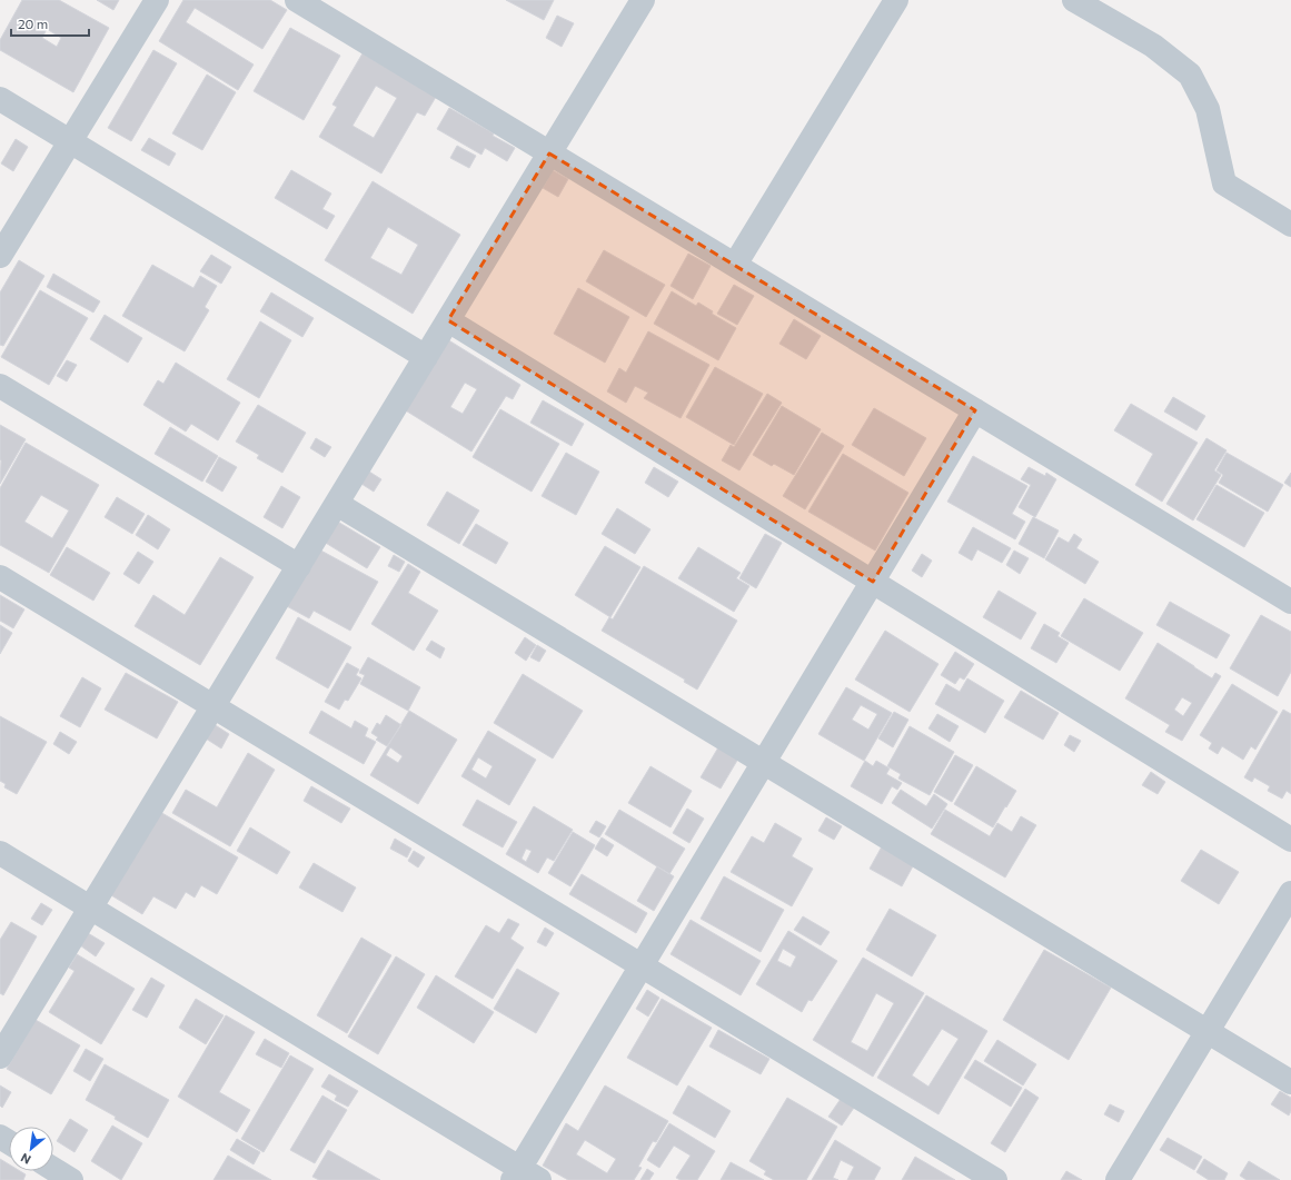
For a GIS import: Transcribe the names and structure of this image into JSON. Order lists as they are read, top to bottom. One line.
{"scale_bar":"20 m","north":"bottom left"}
